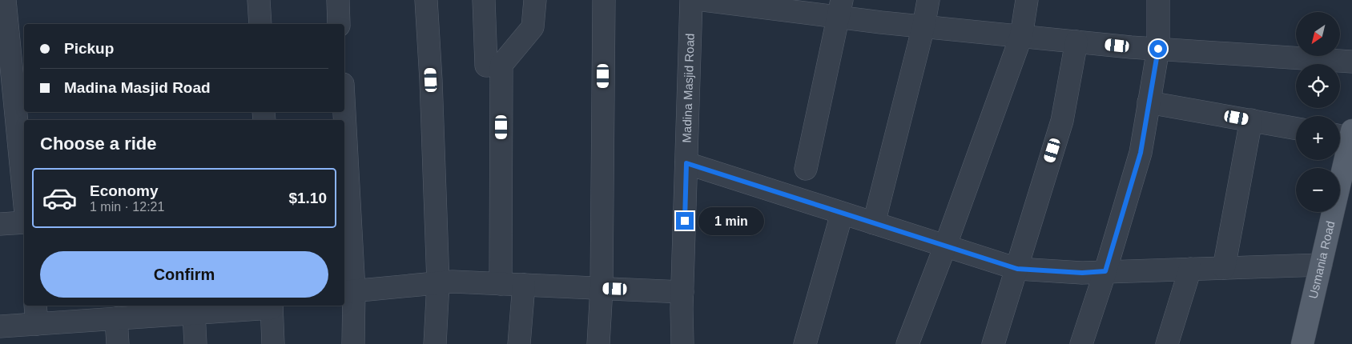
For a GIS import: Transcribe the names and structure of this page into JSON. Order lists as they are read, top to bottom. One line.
{"streets":{"main road":["Usmania Road"],"street":["Madina Masjid Road"]},"north":"bottom left","page":{"map_buttons":["+","−"],"banner":["Pickup","Madina Masjid Road"],"heading":"Choose a ride","list":[{"name":"Economy","note":"1 min · 12:21","value":"$1.10"}],"bubble":"1 min","buttons":"Confirm"}}
